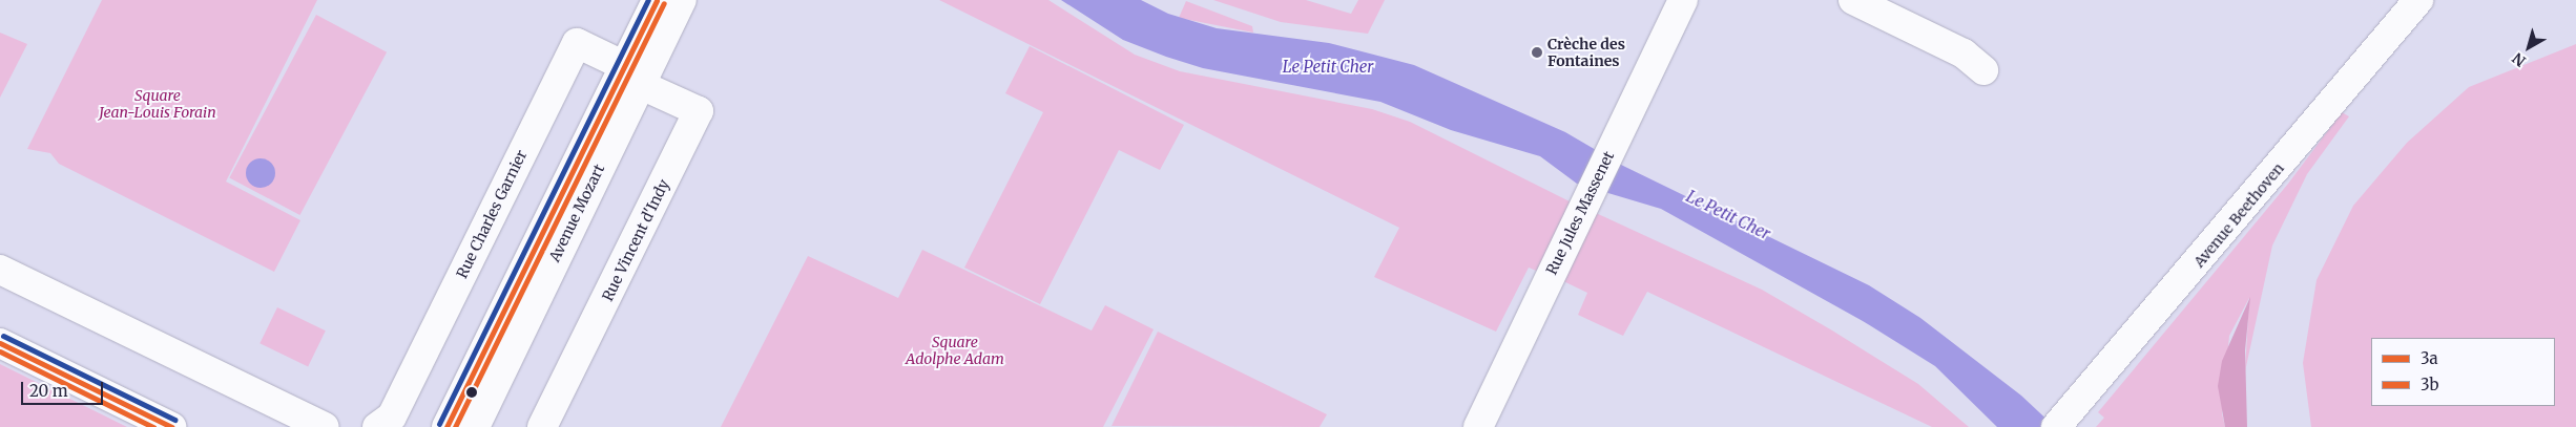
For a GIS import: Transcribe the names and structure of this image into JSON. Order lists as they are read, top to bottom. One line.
{"streets":{"street":["Avenue Mozart","Rue Jules Massenet","Rue Charles Garnier","Avenue Beethoven","Rue Vincent d'Indy"]},"crossings":[["Avenue Mozart","Rue Charles Garnier"],["Avenue Mozart","Rue Vincent d'Indy"],["Rue Charles Garnier","Rue Vincent d'Indy"]],"water":["Le Petit Cher"],"parks":["Square Jean-Louis Forain","Square Adolphe Adam"],"places":["Crèche des Fontaines"],"lines":["transit line 3a","transit line 3b"],"legend":["3a","3b"],"scale_bar":"20 m","north":"bottom left"}
